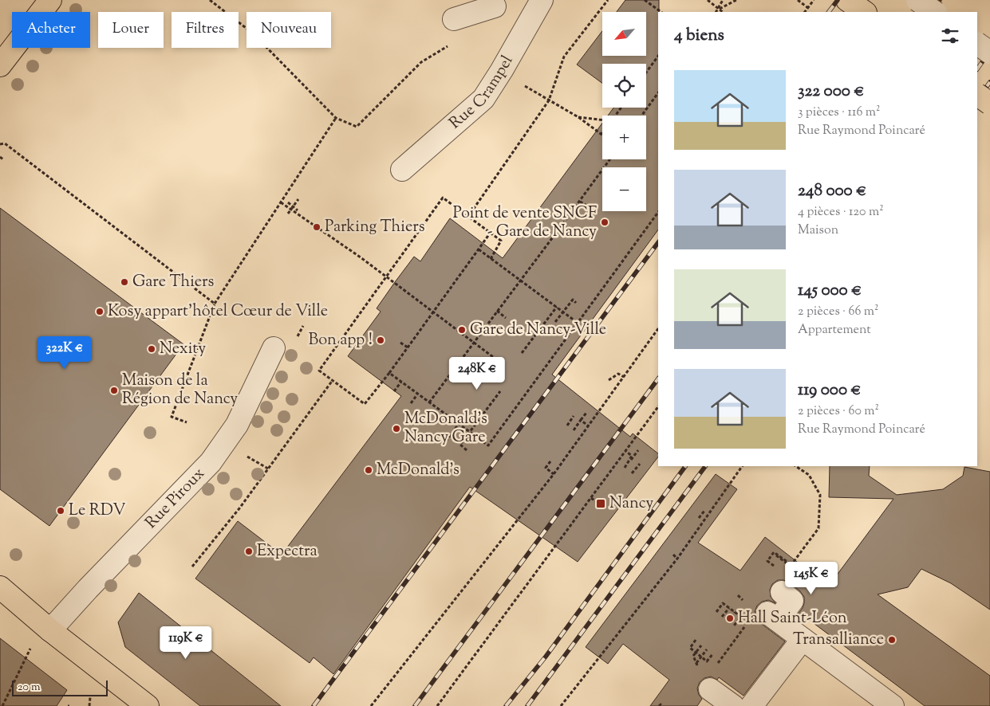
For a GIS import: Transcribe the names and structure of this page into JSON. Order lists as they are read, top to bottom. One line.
{"streets":{"street":["Rue Crampel","Rue Piroux"]},"places":{"other":["Point de vente SNCF - Gare de Nancy","Parking Thiers","Gare Thiers","Kosy appart'hôtel Cœur de Ville","Gare de Nancy-Ville","Bon app !","Nexity","Maison de la Région de Nancy","McDonald's Nancy Gare","McDonald's","Le RDV","Expectra","Hall Saint-Léon","Transalliance"],"transit":["Nancy"]},"scale_bar":"20 m","north":"bottom left","page":{"map_buttons":["+","−"],"chip":["Acheter","Louer","Filtres","Nouveau"],"heading":"4 biens","list":[{"name":"322 000 €","note":"3 pièces · 116 m² · Rue Raymond Poincaré"},{"name":"248 000 €","note":"4 pièces · 120 m² · Maison"},{"name":"145 000 €","note":"2 pièces · 66 m² · Appartement"},{"name":"119 000 €","note":"2 pièces · 60 m² · Rue Raymond Poincaré"}],"price":["322K €","248K €","145K €","119K €"],"scale":"20 m"}}
